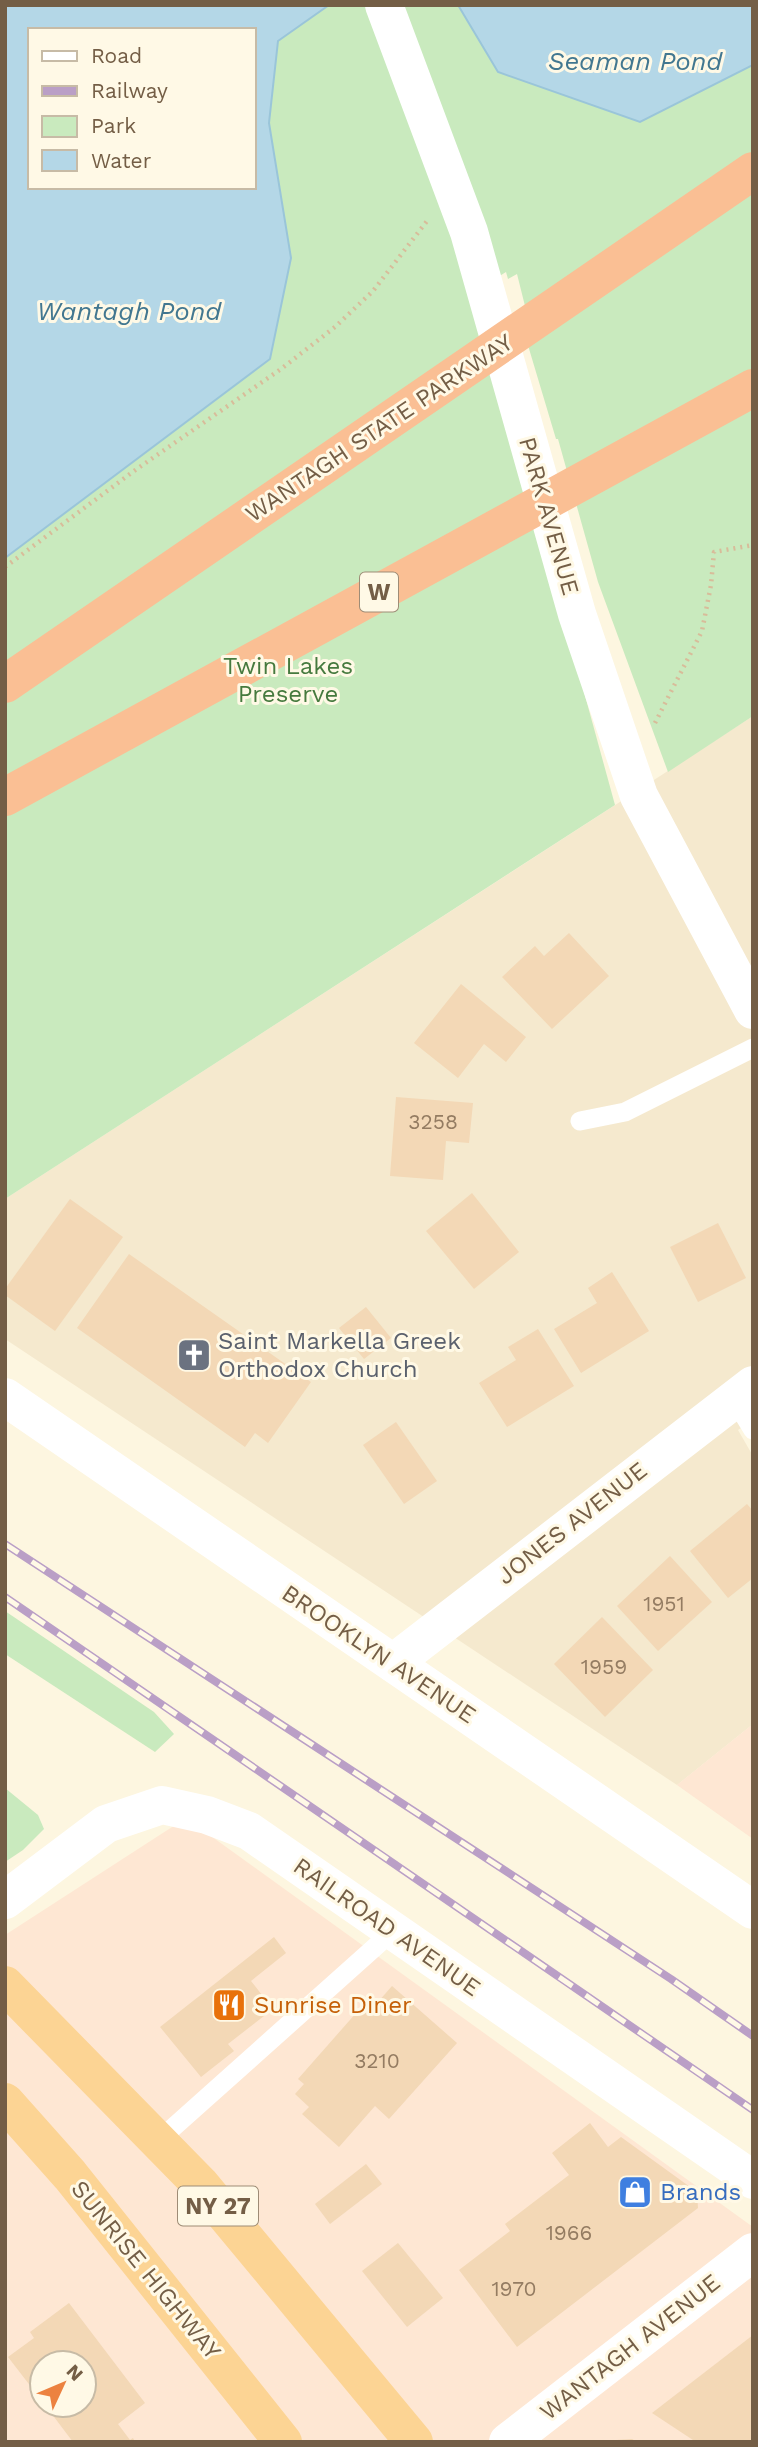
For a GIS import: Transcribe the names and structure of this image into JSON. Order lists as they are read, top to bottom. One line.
{"streets":{"highway":["WANTAGH STATE PARKWAY","W","NY 27","SUNRISE HIGHWAY"],"street":["PARK AVENUE","JONES AVENUE","BROOKLYN AVENUE","RAILROAD AVENUE","WANTAGH AVENUE"]},"crossings":[["JONES AVENUE","BROOKLYN AVENUE"]],"water":["Seaman Pond","Wantagh Pond"],"parks":["Twin Lakes Preserve"],"places":{"church":["Saint Markella Greek Orthodox Church"],"restaurant":["Sunrise Diner"],"shop":["Brands"]},"house_numbers":["3258","1951","1959","3210","1966","1970"],"legend":["Road","Railway","Park","Water"],"north":"top right"}
